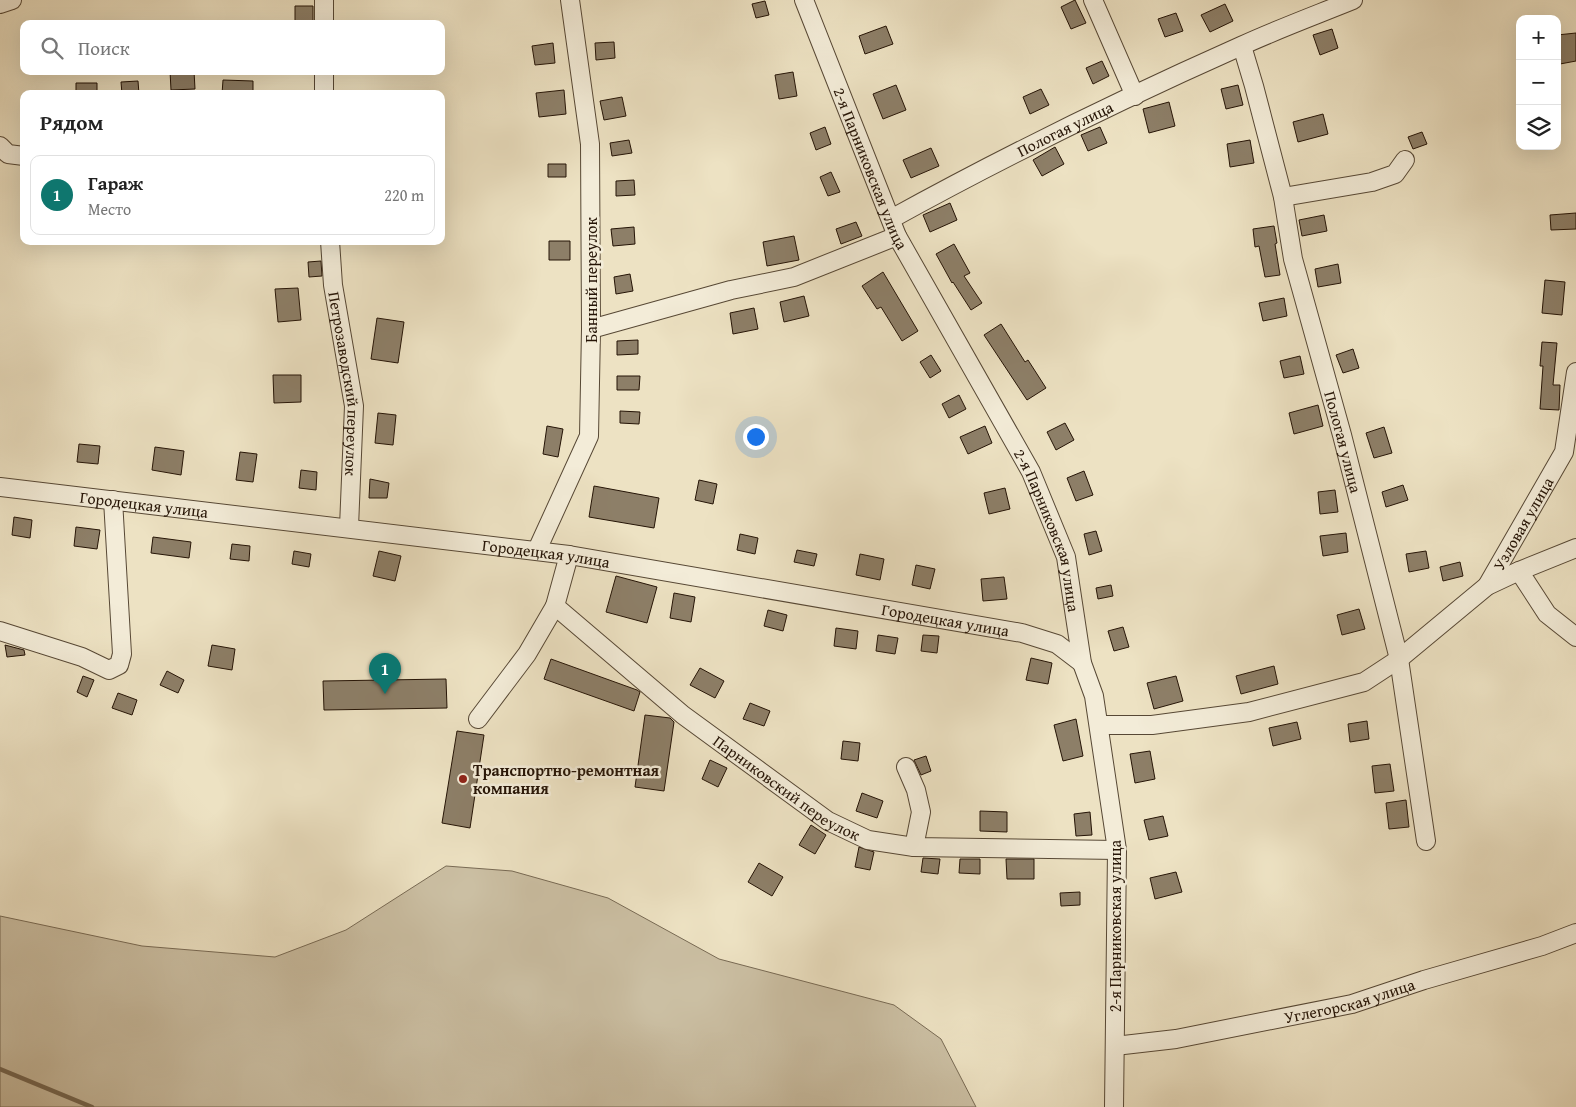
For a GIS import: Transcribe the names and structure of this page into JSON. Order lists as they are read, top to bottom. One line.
{"streets":{"street":["Пологая улица","2-я Парниковская улица","Банный переулок","Петрозаводский переулок","Городецкая улица","Узловая улица","Парниковский переулок","Углегорская улица"]},"crossings":[["Пологая улица","2-я Парниковская улица"],["2-я Парниковская улица","Городецкая улица"],["2-я Парниковская улица","Парниковский переулок"],["2-я Парниковская улица","Углегорская улица"],["Банный переулок","Городецкая улица"],["Петрозаводский переулок","Городецкая улица"]],"places":["Транспортно-ремонтная компания"],"page":{"map_buttons":["+","−"],"search":"Поиск","heading":"Рядом","list":[{"mark":"1","name":"Гараж","note":"Место","value":"220 m"}],"pins":"1"}}
